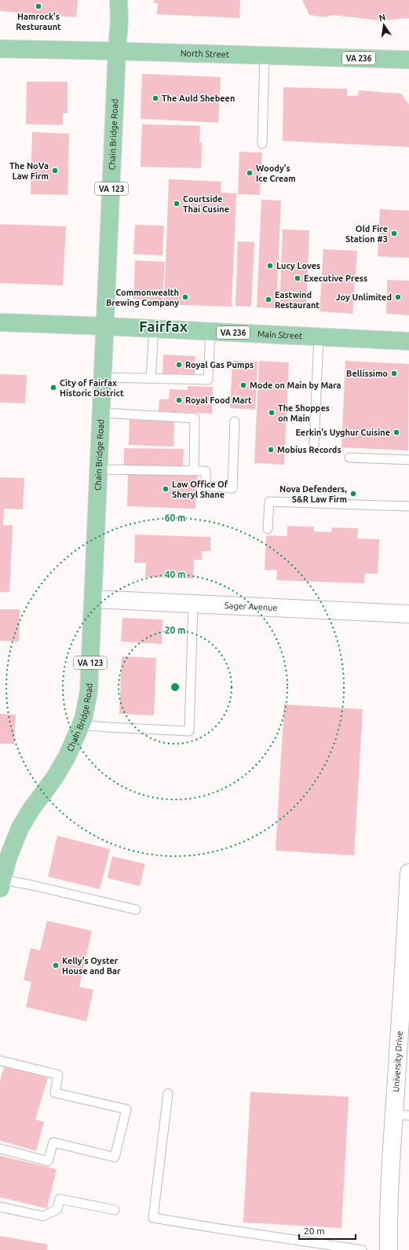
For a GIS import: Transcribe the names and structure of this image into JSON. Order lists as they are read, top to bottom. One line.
{"streets":{"main road":["North Street","VA 236","Chain Bridge Road","VA 123","Main Street"],"street":["Sager Avenue","University Drive"]},"crossings":[["North Street","Chain Bridge Road"],["Chain Bridge Road","Main Street"],["Chain Bridge Road","Sager Avenue"]],"districts":["Fairfax"],"places":["Hamrock's Resturaunt","The Auld Shebeen","The NoVa Law Firm","Woody's Ice Cream","Courtside Thai Cusine","Old Fire Station #3","Lucy Loves","Executive Press","Commonwealth Brewing Company","Joy Unlimited","Eastwind Restaurant","Royal Gas Pumps","Bellissimo","Mode on Main by Mara","City of Fairfax Historic District","Royal Food Mart","The Shoppes on Main","Eerkin's Uyghur Cuisine","Mobius Records","Law Office Of Sheryl Shane","Nova Defenders, S&R Law Firm","Kelly's Oyster House and Bar"],"scale_bar":"20 m","north":"top","rings":["60 m","40 m","20 m"]}
